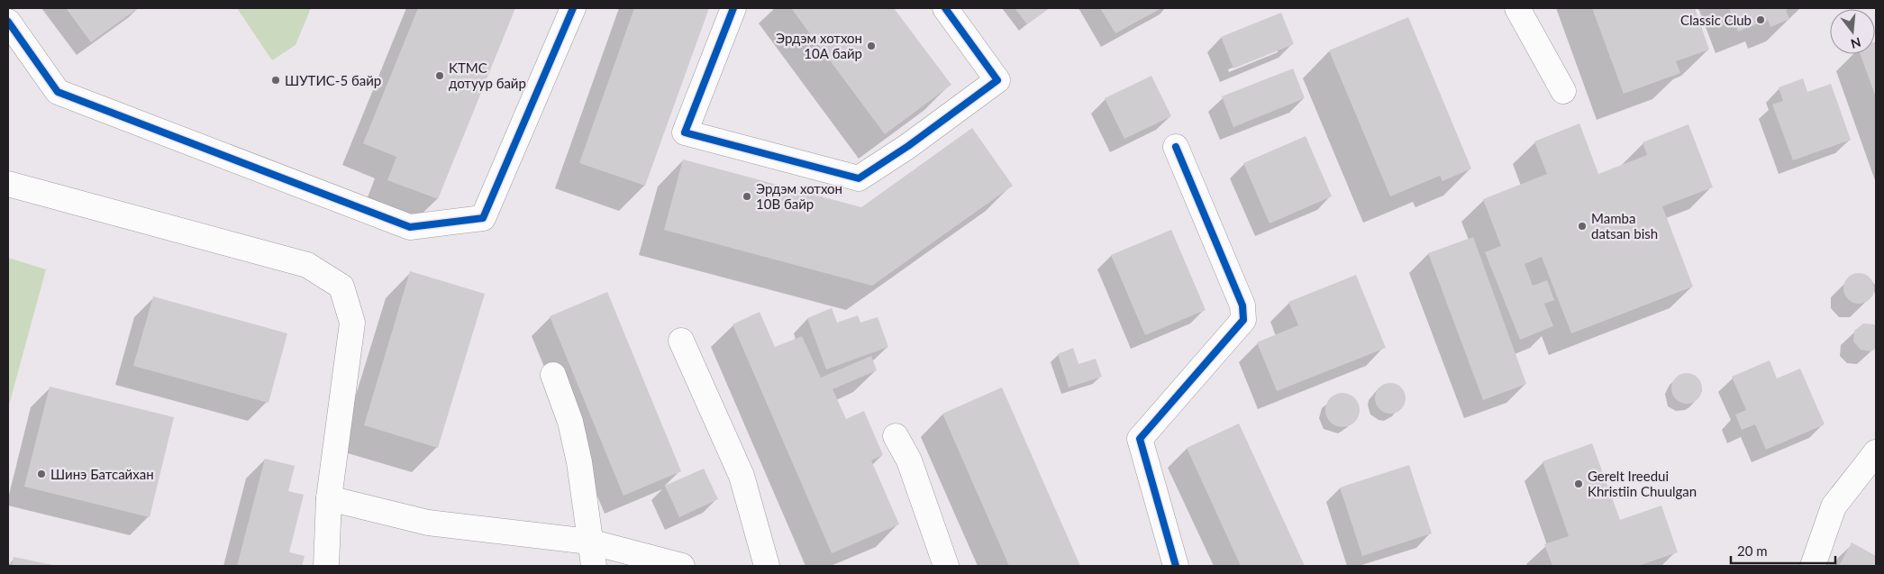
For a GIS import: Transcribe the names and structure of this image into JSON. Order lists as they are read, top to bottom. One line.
{"places":["Classic Club","Эрдэм хотхон 10А байр","KTMC дотуур байр","ШУТИС-5 байр","Эрдэм хотхон 10В байр","Mamba datsan bish","Шинэ Батсайхан","Gerelt Ireedui Khristiin Chuulgan"],"scale_bar":"20 m","north":"bottom"}
